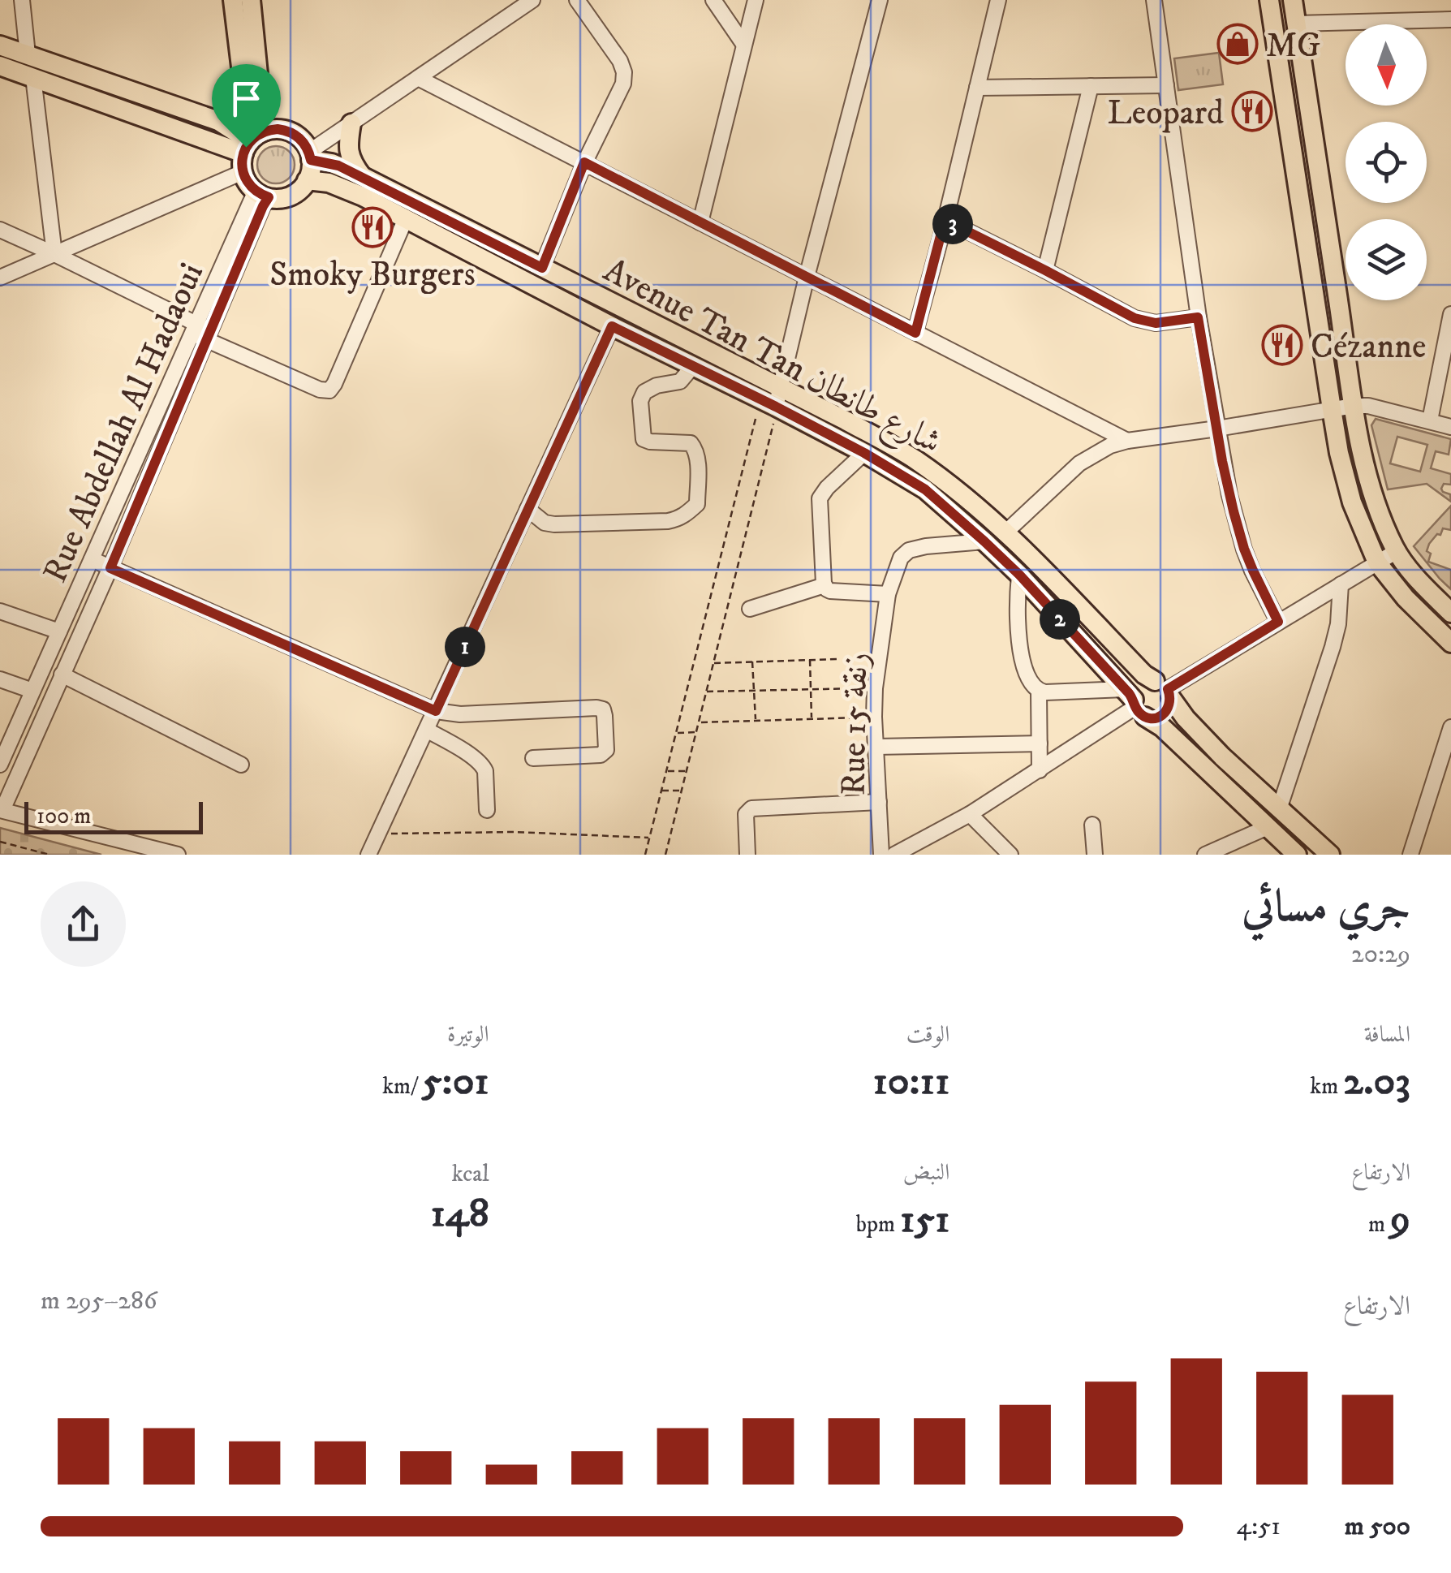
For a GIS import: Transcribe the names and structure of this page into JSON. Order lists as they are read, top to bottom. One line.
{"streets":{"main road":["Avenue Tan Tan شارع طانطان"],"street":["Rue Abdellah Al Hadaoui","Rue 15 زنقة"]},"crossings":[["Avenue Tan Tan شارع طانطان","Rue Abdellah Al Hadaoui"],["Avenue Tan Tan شارع طانطان","Rue 15 زنقة"]],"places":{"shop":["MG"],"restaurant":["Leopard","Smoky Burgers","Cézanne"]},"scale_bar":"100 m","north":"bottom","page":{"pins":["3","2","1"],"scale":"100 m","heading":["جري مسائي","20:29"],"stats":[["المسافة","2.03 km"],["الوقت","10:11"],["الوتيرة","5:01 /km"],["الارتفاع","9 m"],["النبض","151 bpm"],["kcal","148"]],"chart":["الارتفاع","286–295 m"],"list":[{"name":"500 m","note":"4:51"}]}}
